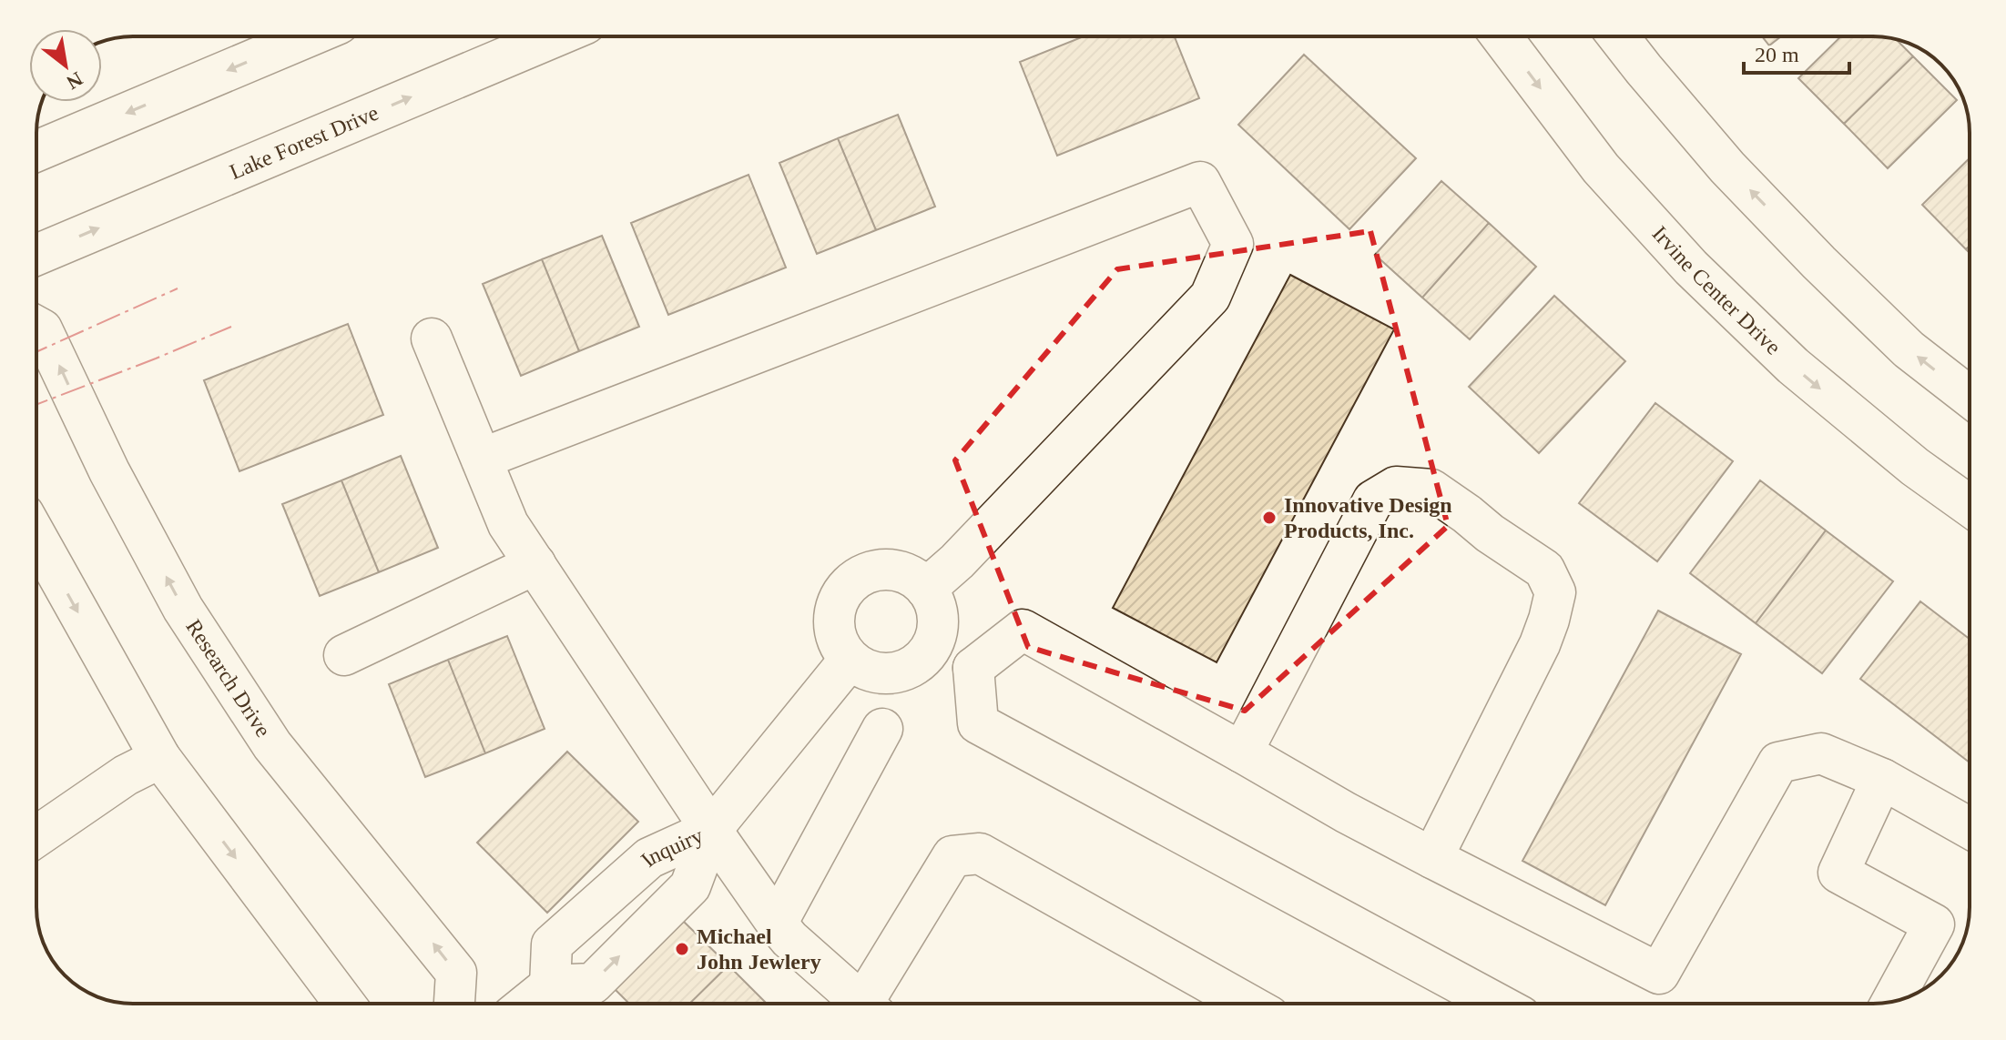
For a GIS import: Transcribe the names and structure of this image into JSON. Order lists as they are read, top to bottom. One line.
{"streets":{"main road":["Lake Forest Drive","Irvine Center Drive","Research Drive","Inquiry"]},"places":["Innovative Design Products, Inc.","Michael John Jewlery"],"scale_bar":"20 m","north":"bottom right"}
